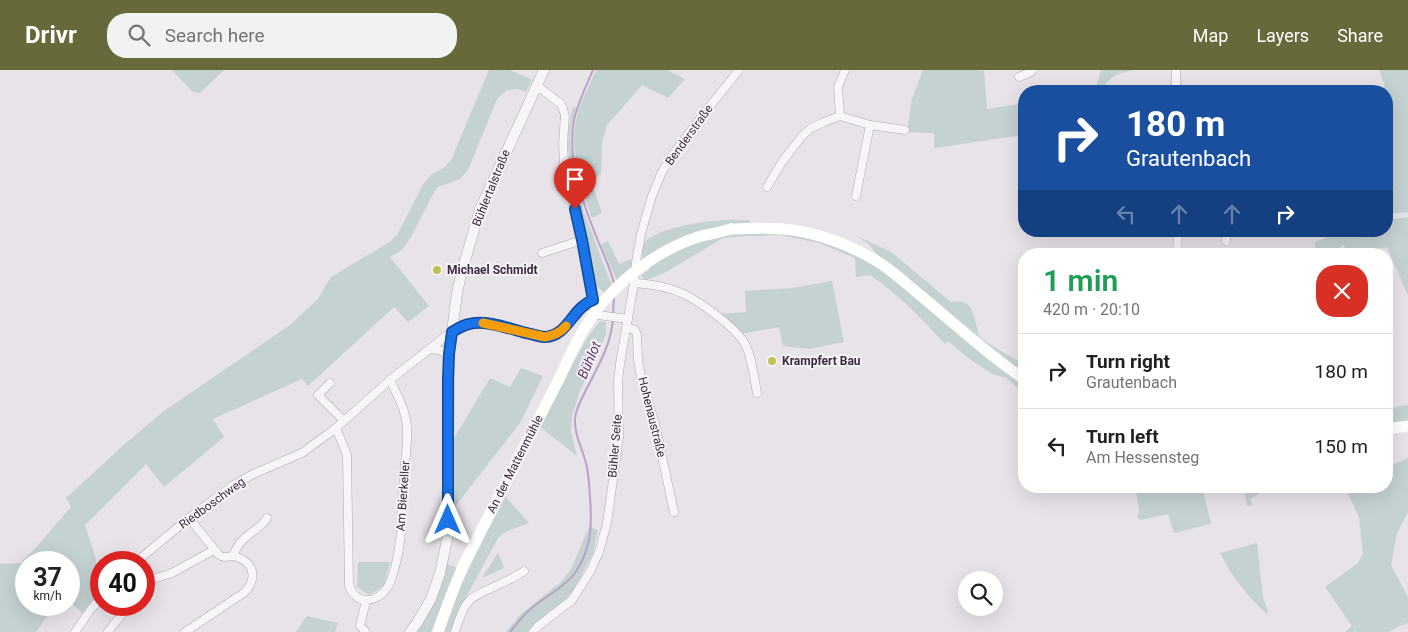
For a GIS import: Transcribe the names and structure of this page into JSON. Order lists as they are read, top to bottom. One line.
{"streets":{"main road":["An der Mattenmühle"],"street":["Benderstraße","Bühlertalstraße","Hohenaustraße","Bühler Seite","Am Bierkeller","Riedboschweg"]},"crossings":[["Benderstraße","Bühler Seite"],["Bühlertalstraße","Riedboschweg"],["Hohenaustraße","Bühler Seite"],["Am Bierkeller","Riedboschweg"]],"water":["Bühlot"],"places":["Michael Schmidt","Krampfert Bau"],"page":{"header":"Drivr","search":"Search here","nav":["Map","Layers","Share"],"turn":["180 m","Grautenbach"],"heading":["1 min","420 m · 20:10"],"list":[{"name":"Turn right","note":"Grautenbach","value":"180 m"},{"name":"Turn left","note":"Am Hessensteg","value":"150 m"}],"speed":"37 km/h","limit":"40"}}
